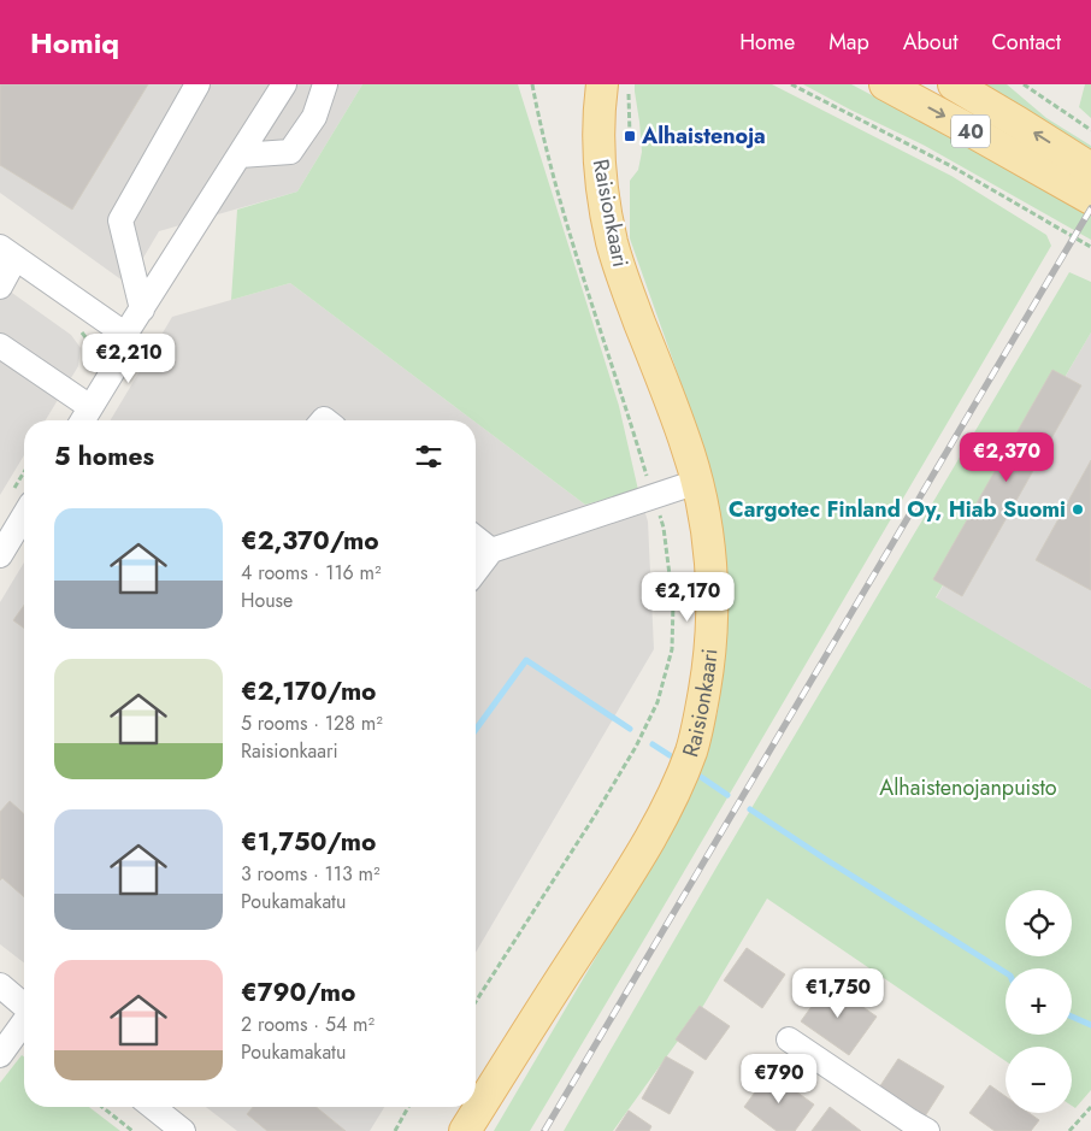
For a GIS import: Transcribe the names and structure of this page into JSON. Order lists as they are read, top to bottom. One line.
{"streets":{"main road":["40","Raisionkaari"]},"parks":["Alhaistenojanpuisto"],"places":{"transit":["Alhaistenoja"],"other":["Cargotec Finland Oy, Hiab Suomi"]},"page":{"header":"Homiq","nav":["Home","Map","About","Contact"],"price":["€2,210","€2,370","€2,170","€1,750","€790"],"heading":"5 homes","list":[{"name":"€2,370/mo","note":"4 rooms · 116 m² · House"},{"name":"€2,170/mo","note":"5 rooms · 128 m² · Raisionkaari"},{"name":"€1,750/mo","note":"3 rooms · 113 m² · Poukamakatu"},{"name":"€790/mo","note":"2 rooms · 54 m² · Poukamakatu"}],"map_buttons":["+","−"]}}
